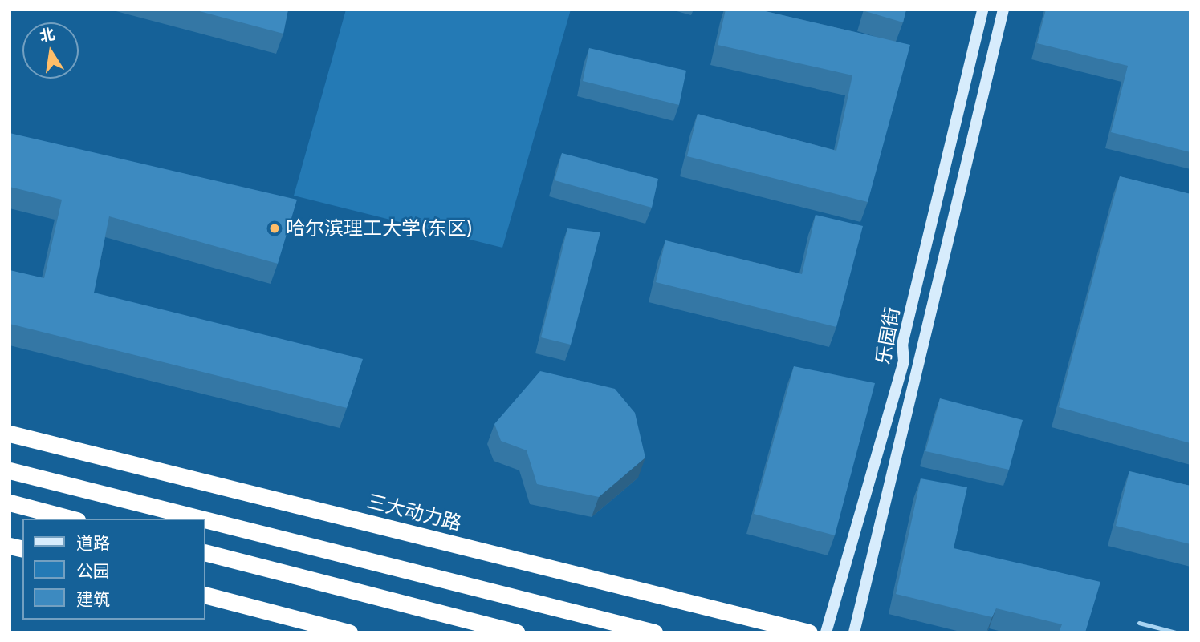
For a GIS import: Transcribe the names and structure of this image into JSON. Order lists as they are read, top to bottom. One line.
{"streets":{"highway":["三大动力路"],"main road":["乐园街"]},"places":["哈尔滨理工大学(东区)"],"legend":["道路","公园","建筑"],"north":"top"}
